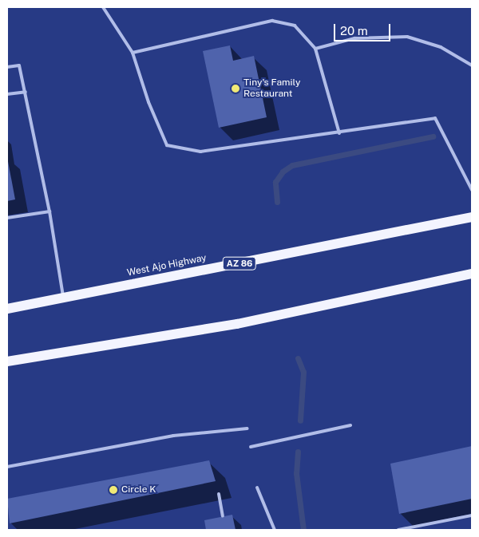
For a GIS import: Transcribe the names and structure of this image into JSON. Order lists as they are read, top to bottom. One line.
{"streets":{"main road":["AZ 86","West Ajo Highway"]},"places":["Tiny's Family Restaurant","Circle K"],"scale_bar":"20 m"}
